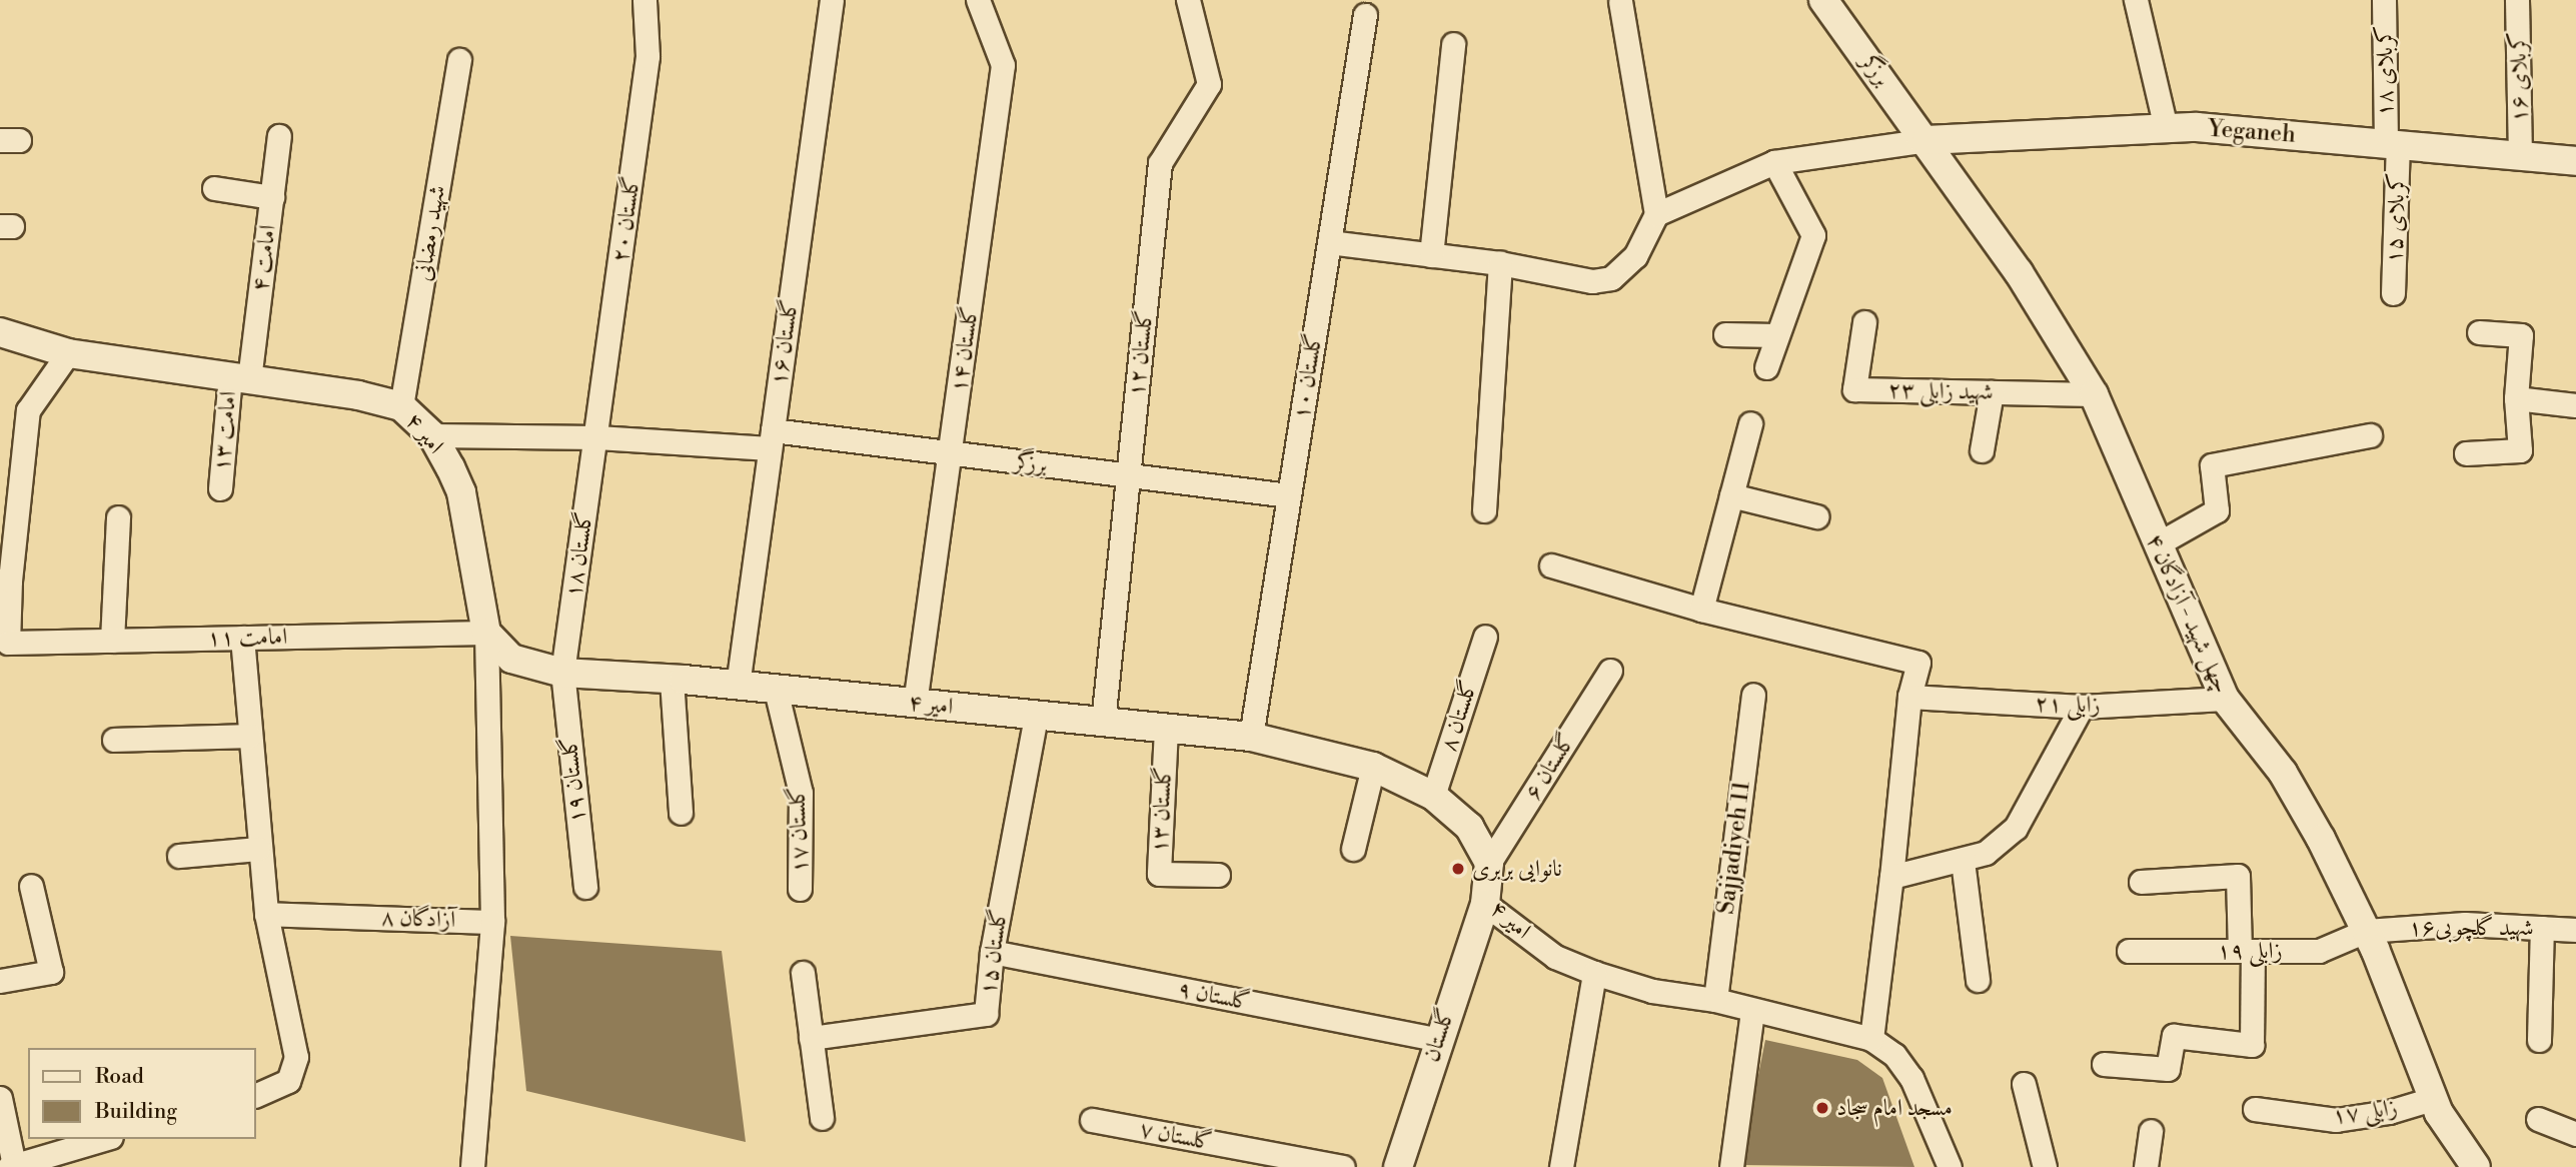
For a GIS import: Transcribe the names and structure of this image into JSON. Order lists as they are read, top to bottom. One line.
{"streets":{"street":["برزگر","کربلای ۱۸","کربلای ۱۶","Yeganeh","کربلای ۱۵","گلستان ۲۰","شهید رمضانی","امامت ۴","گلستان ۱۶","گلستان ۱۴","گلستان ۱۲","گلستان ۱۰","شهید زابلی ۲۳","امامت ۱۳","امیر ۴","گلستان ۱۸","چهل شهید - آزادگان ۴","امامت ۱۱","زابلی ۲۱","گلستان ۸","گلستان ۶","گلستان ۱۹","گلستان ۱۳","گلستان ۱۷","Sajjadiyeh 11","آزادگان ۸","شهید گلچوبی۱۶","زابلی ۱۹","گلستان ۱۵","گلستان ۹","گلستان","زابلی ۱۷","گلستان ۷"]},"crossings":[["برزگر","Yeganeh"],["برزگر","گلستان ۲۰"],["برزگر","گلستان ۱۶"],["برزگر","گلستان ۱۴"],["برزگر","گلستان ۱۲"],["برزگر","گلستان ۱۰"],["برزگر","امیر ۴"],["برزگر","گلستان ۱۸"],["برزگر","چهل شهید - آزادگان ۴"],["کربلای ۱۸","Yeganeh"],["کربلای ۱۸","کربلای ۱۵"],["کربلای ۱۶","Yeganeh"],["Yeganeh","کربلای ۱۵"],["Yeganeh","چهل شهید - آزادگان ۴"],["گلستان ۲۰","گلستان ۱۸"],["شهید رمضانی","امیر ۴"],["امامت ۴","امامت ۱۳"],["امامت ۴","امیر ۴"],["گلستان ۱۶","امیر ۴"],["گلستان ۱۴","امیر ۴"],["گلستان ۱۲","امیر ۴"],["گلستان ۱۰","امیر ۴"],["شهید زابلی ۲۳","چهل شهید - آزادگان ۴"],["امامت ۱۳","امیر ۴"],["امیر ۴","گلستان ۱۸"],["امیر ۴","امامت ۱۱"],["امیر ۴","گلستان ۸"],["امیر ۴","گلستان ۶"],["امیر ۴","گلستان ۱۹"],["امیر ۴","گلستان ۱۳"],["امیر ۴","گلستان ۱۷"],["امیر ۴","Sajjadiyeh 11"],["امیر ۴","گلستان ۱۵"],["امیر ۴","گلستان"],["گلستان ۱۸","گلستان ۱۹"],["چهل شهید - آزادگان ۴","زابلی ۲۱"],["چهل شهید - آزادگان ۴","شهید گلچوبی۱۶"],["چهل شهید - آزادگان ۴","زابلی ۱۹"],["چهل شهید - آزادگان ۴","زابلی ۱۷"],["شهید گلچوبی۱۶","زابلی ۱۹"],["گلستان ۱۵","گلستان ۹"],["گلستان ۹","گلستان"]],"places":["نانوایی بربری","مسجد امام سجاد"],"legend":["Road","Building"]}
